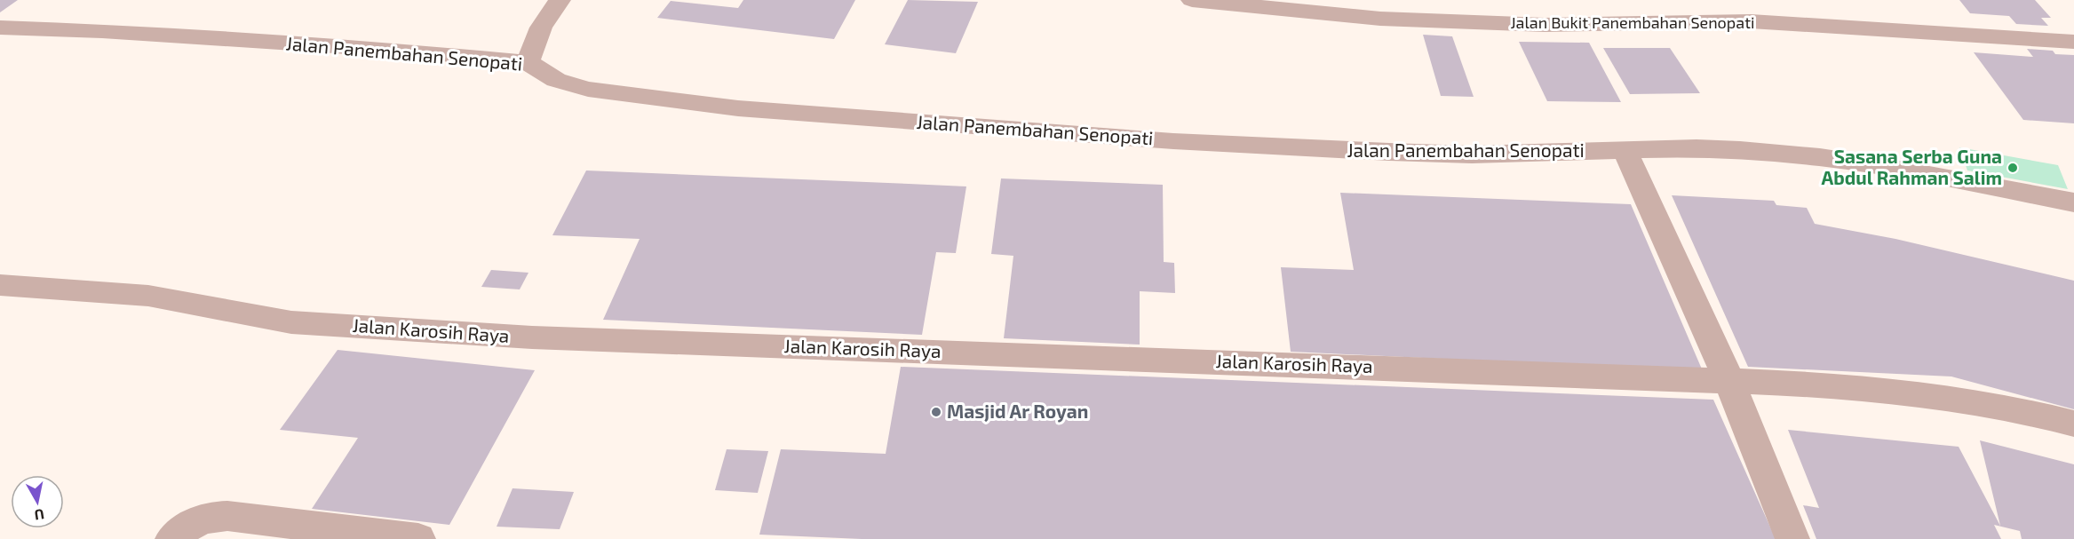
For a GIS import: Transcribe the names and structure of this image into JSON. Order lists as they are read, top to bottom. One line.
{"streets":{"street":["Jalan Bukit Panembahan Senopati","Jalan Panembahan Senopati","Jalan Karosih Raya"]},"places":["Sasana Serba Guna Abdul Rahman Salim","Masjid Ar Royan"],"north":"bottom"}
